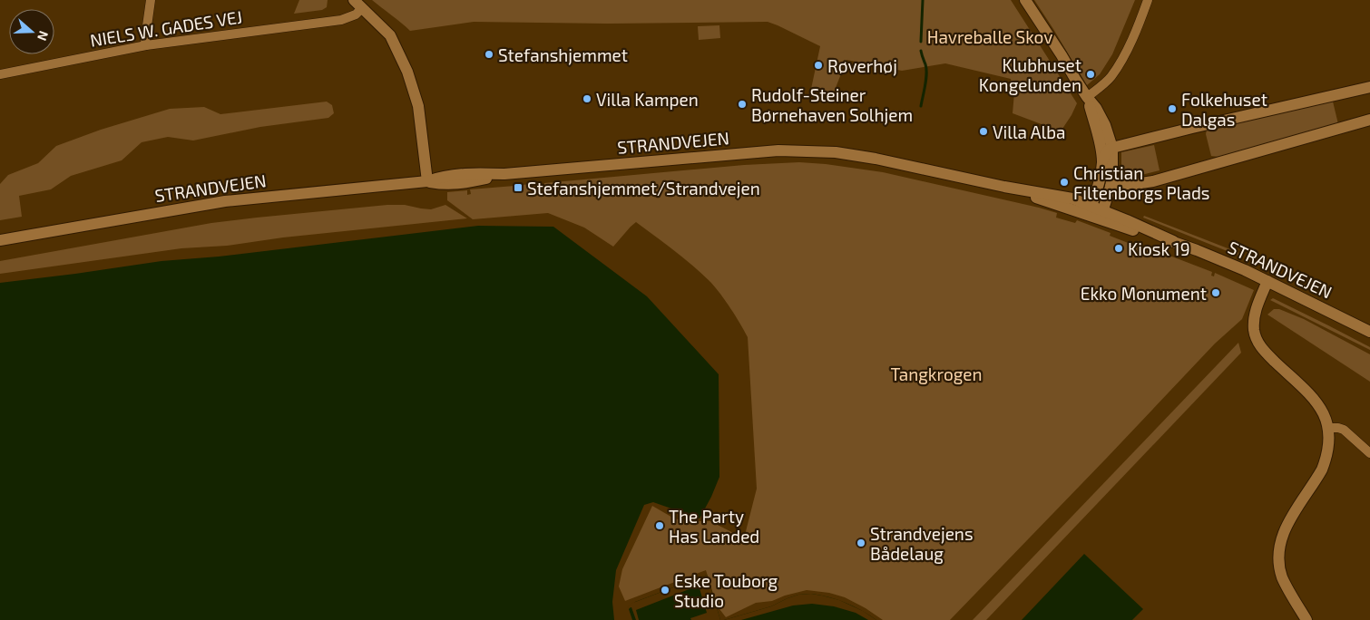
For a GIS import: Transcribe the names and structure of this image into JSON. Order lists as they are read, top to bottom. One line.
{"streets":{"street":["NIELS W. GADES VEJ","STRANDVEJEN"]},"parks":["Havreballe Skov","Tangkrogen"],"places":{"other":["Stefanshjemmet","Røverhøj","Klubhuset Kongelunden","Villa Kampen","Rudolf-Steiner Børnehaven Solhjem","Folkehuset Dalgas","Villa Alba","Christian Filtenborgs Plads","Kiosk 19","Ekko Monument","The Party Has Landed","Strandvejens Bådelaug","Eske Touborg Studio"],"transit":["Stefanshjemmet/Strandvejen"]},"north":"right"}
